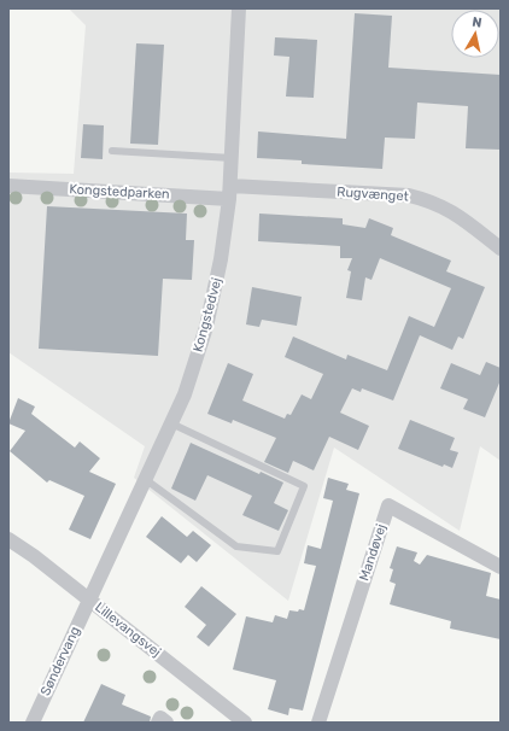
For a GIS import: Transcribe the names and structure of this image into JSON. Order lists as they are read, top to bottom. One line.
{"streets":{"street":["Kongstedparken","Rugvænget","Kongstedvej","Mandøvej","Lillevangsvej","Søndervang"]},"crossings":[["Kongstedparken","Rugvænget"],["Kongstedparken","Kongstedvej"],["Rugvænget","Kongstedvej"],["Kongstedvej","Lillevangsvej"],["Kongstedvej","Søndervang"],["Lillevangsvej","Søndervang"]],"north":"top"}
